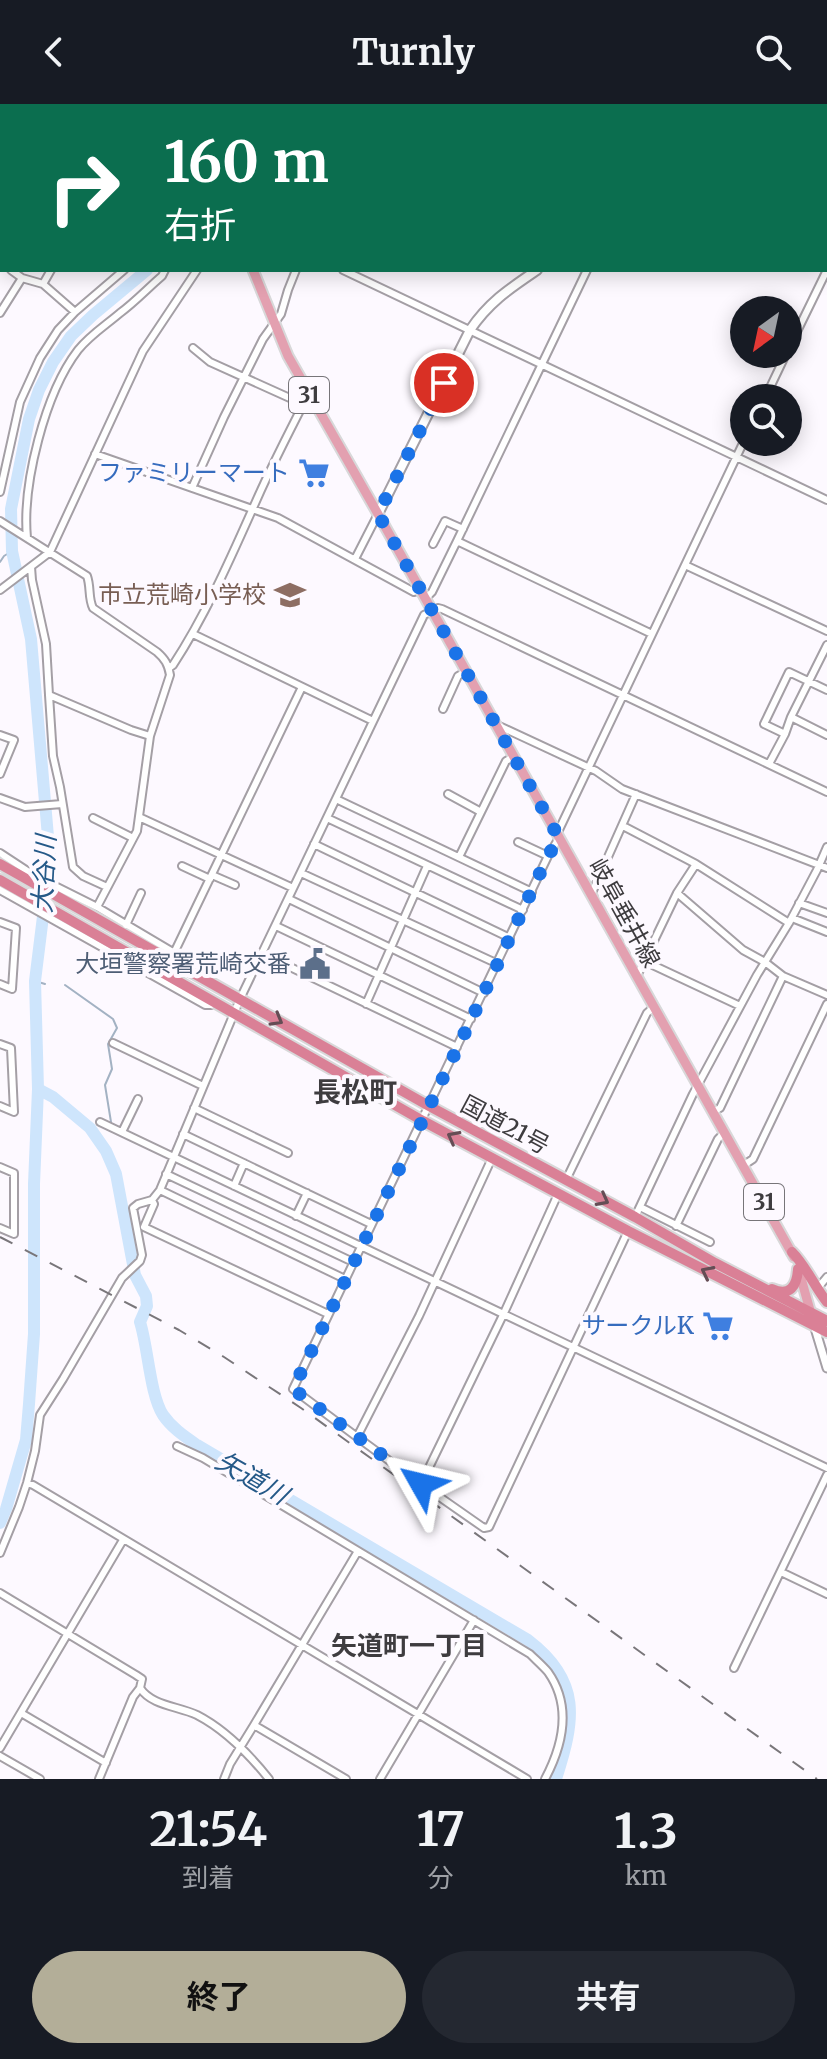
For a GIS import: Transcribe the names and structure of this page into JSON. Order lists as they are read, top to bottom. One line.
{"streets":{"highway":["国道21号"],"main road":["31","岐阜垂井線"]},"crossings":[["岐阜垂井線","国道21号"]],"districts":["長松町","矢道町一丁目"],"water":["大谷川","矢道川"],"places":{"supermarket":["ファミリーマート","サークルK"],"school or university":["市立荒崎小学校"],"public building":["大垣警察署荒崎交番"]},"north":"bottom left","page":{"header":"Turnly","turn":["160 m","右折"],"eta":["21:54","到着","17","分","1.3","km"],"buttons":["終了","共有"]}}
